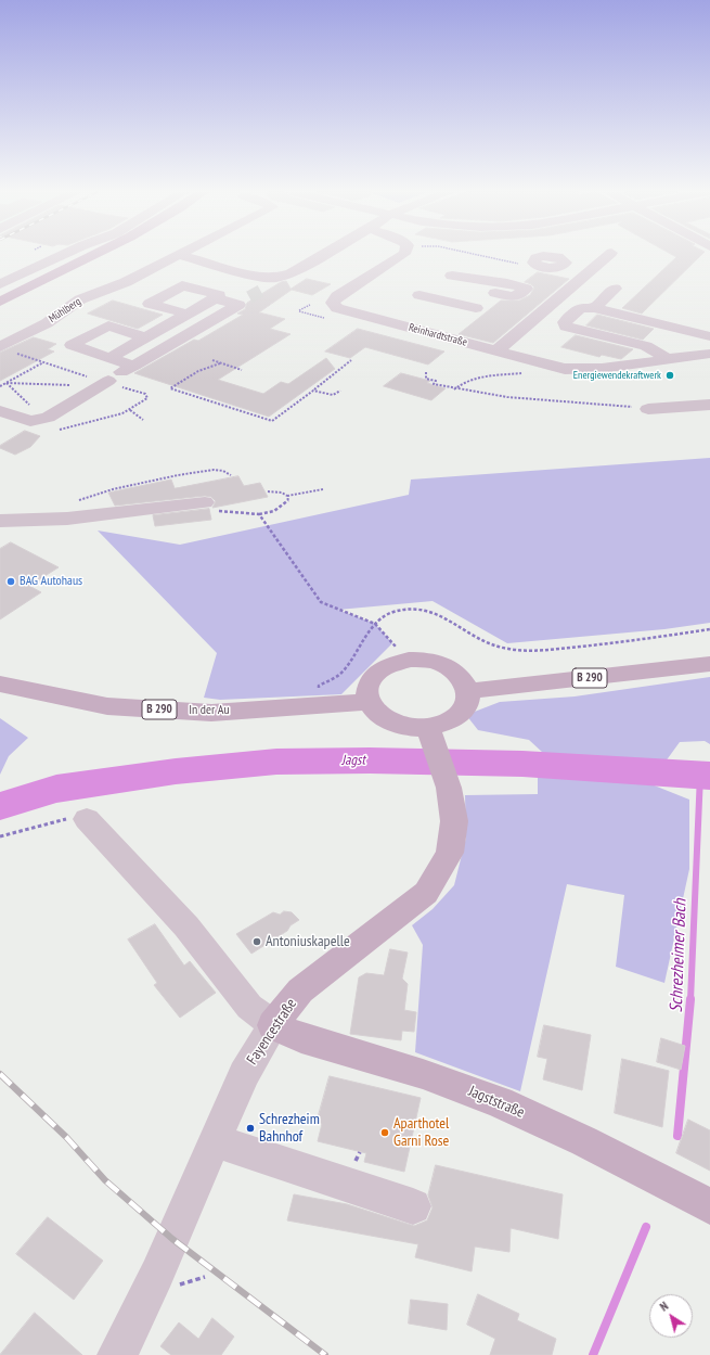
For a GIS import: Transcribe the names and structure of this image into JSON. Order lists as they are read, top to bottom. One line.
{"streets":{"main road":["B 290","In der Au","Fayencestraße","Jagststraße"],"street":["Mühlberg","Reinhardtstraße"]},"crossings":[["B 290","In der Au"],["B 290","Fayencestraße"],["In der Au","Fayencestraße"],["Fayencestraße","Jagststraße"]],"water":["Jagst","Schrezheimer Bach"],"places":["Energiewendekraftwerk","BAG Autohaus","Antoniuskapelle","Schrezheim Bahnhof","Aparthotel Garni Rose"],"north":"top left"}
